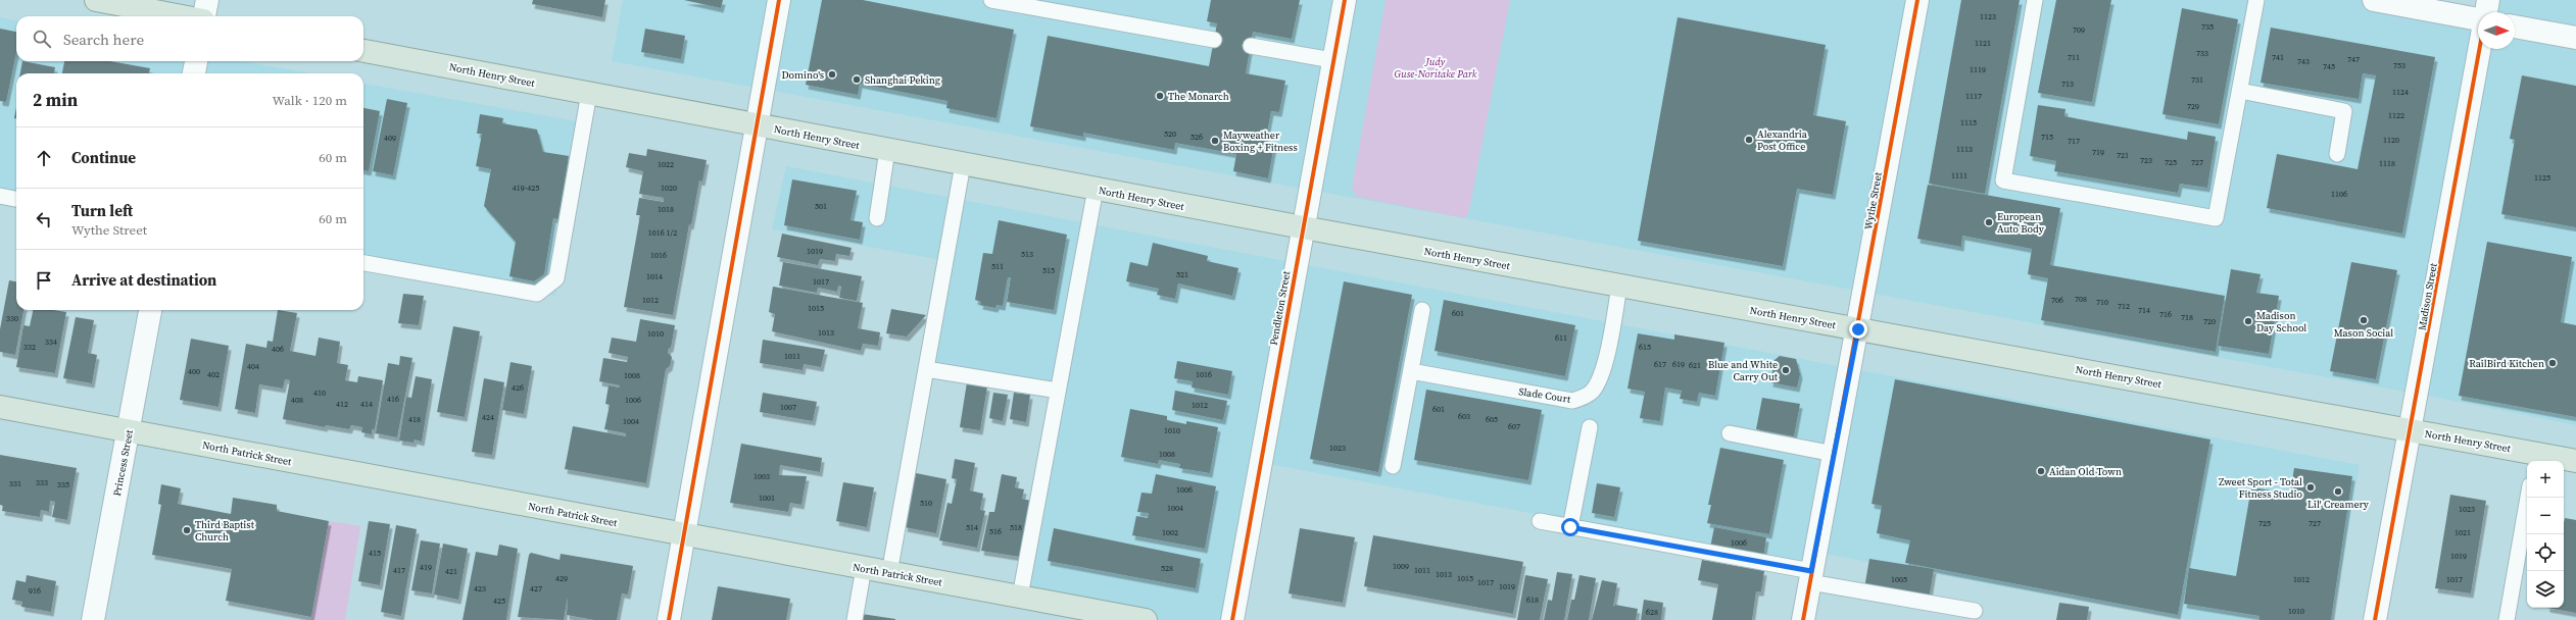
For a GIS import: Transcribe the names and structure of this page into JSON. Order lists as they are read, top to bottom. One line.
{"streets":{"highway":["North Henry Street","North Patrick Street"],"street":["Wythe Street","Madison Street","Pendleton Street","Princess Street"],"lane":["Slade Court"]},"crossings":[["North Henry Street","Wythe Street"],["North Henry Street","Madison Street"],["North Henry Street","Pendleton Street"],["North Henry Street","Slade Court"],["North Patrick Street","Princess Street"]],"parks":["Judy Guse-Noritake Park"],"places":["Domino's","Shanghai Peking","The Monarch","Alexandria Post Office","Mayweather Boxing + Fitness","European Auto Body","Mason Social","Madison Day School","RailBird Kitchen","Blue and White Carry Out","Aidan Old Town","Zweet Sport - Total Fitness Studio","Lil' Creamery","Third Baptist Church"],"house_numbers":["1123","735","709","1121","733","711","741","747","743","753","745","1119","731","713","1124","1117","729","1122","1115","520","526","715","409","1120","717","1113","719","721","723","725","727","1118","1022","1111","1125","419-425","1020","1106","501","1018","1016 1/2","1019","513","1016","511","515","521","1014","1017","708","1012","706","710","712","1015","714","601","716","718","330","720","1013","1010","611","334","332","615","406","1011","617","619","621","404","400","402","1016","1008","426","410","416","408","1006","412","414","1012","1007","601","603","424","418","605","1004","607","1010","1023","1008","1003","333","331","335","1006","1001","510","1004","1023","725","727","514","518","516","1002","1021","1006","415","1019","1009","419","528","417","1011","421","1013","429","1015","1005","1012","1017","1017","1019","423","427","916","618","425","1010","628"],"north":"right","page":{"search":"Search here","heading":["2 min","Walk · 120 m"],"list":[["Continue","60 m"],["Turn left","Wythe Street","60 m"],"Arrive at destination"],"map_buttons":["+","−"]}}
